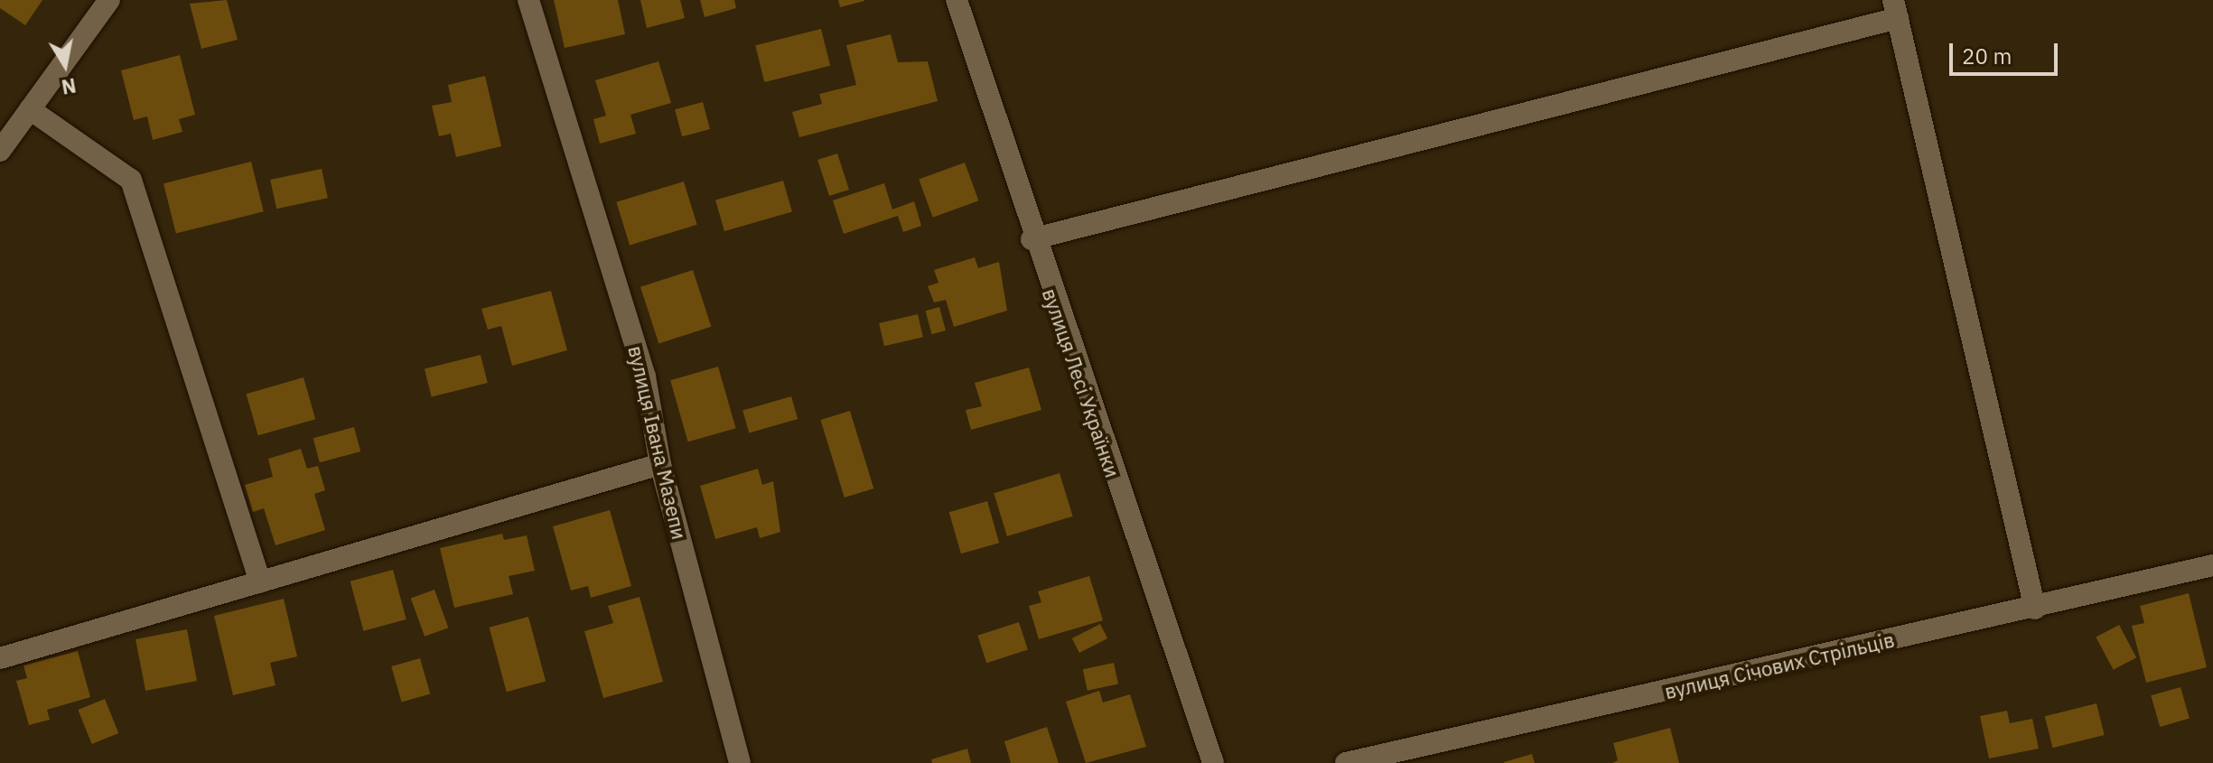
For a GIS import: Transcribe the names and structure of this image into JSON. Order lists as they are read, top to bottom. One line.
{"streets":{"street":["вулиця Лесі Українки","вулиця Івана Мазепи","вулиця Січових Стрільців"]},"scale_bar":"20 m","north":"bottom"}
